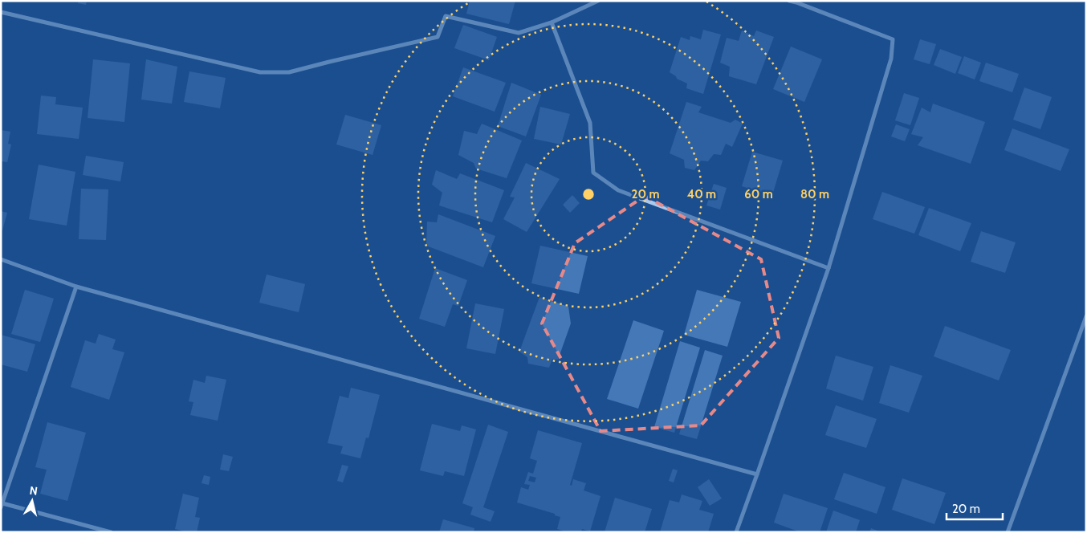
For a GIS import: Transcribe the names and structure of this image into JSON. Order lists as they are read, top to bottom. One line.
{"scale_bar":"20 m","north":"top","rings":["20 m","40 m","60 m","80 m"]}
